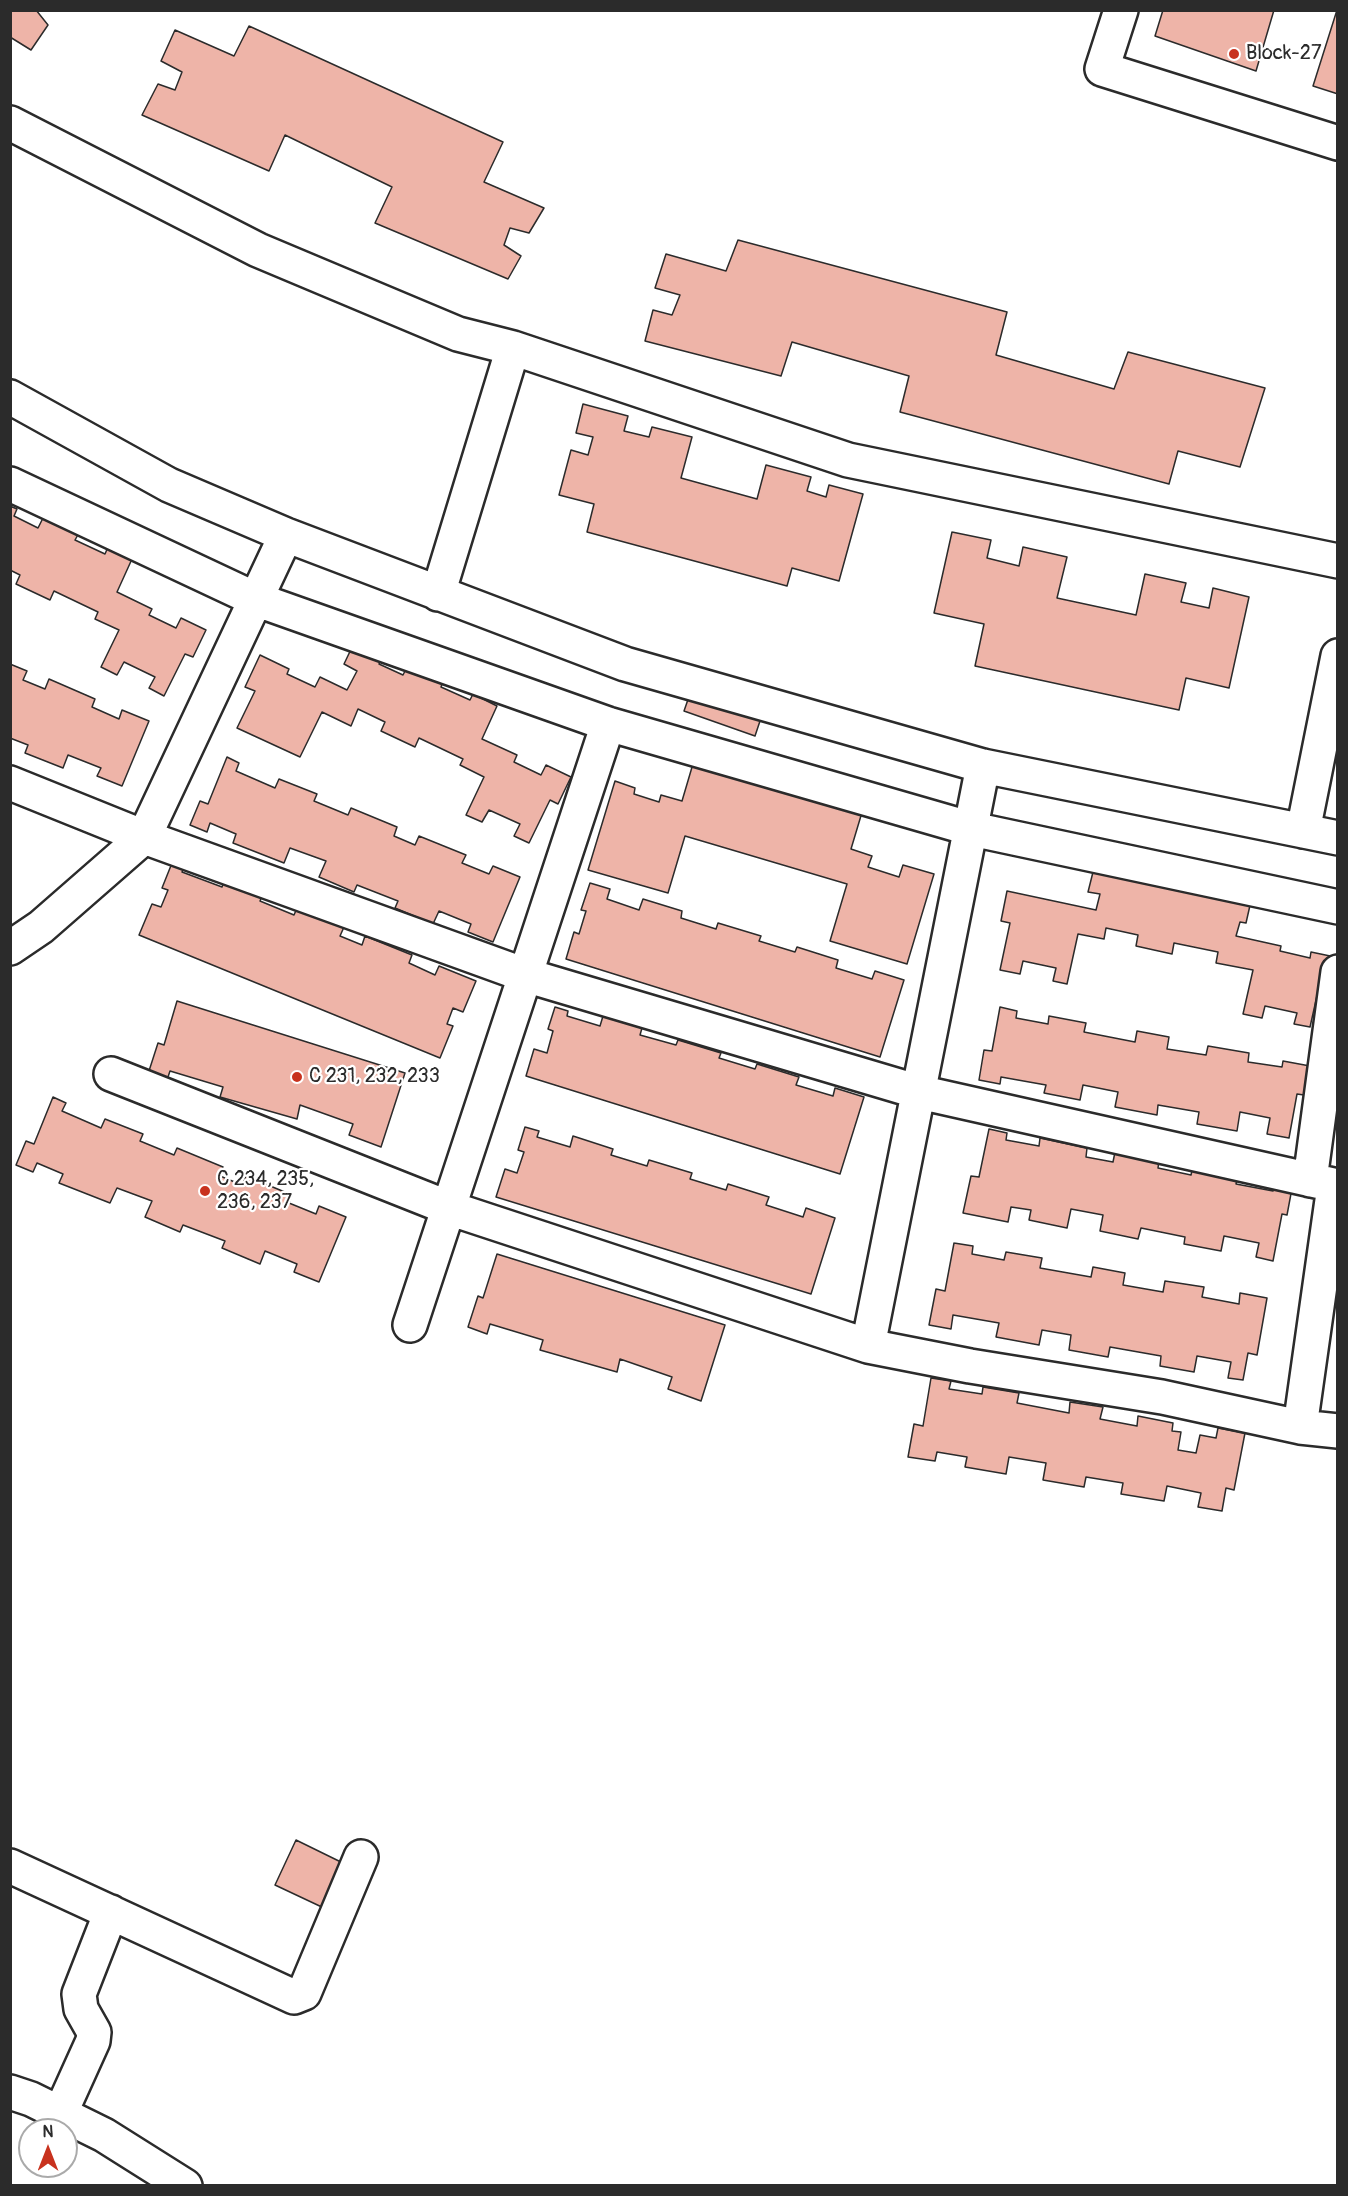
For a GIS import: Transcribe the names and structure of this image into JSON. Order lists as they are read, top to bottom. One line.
{"places":["Block-27","C 231, 232, 233","C 234, 235, 236, 237"],"north":"top"}
